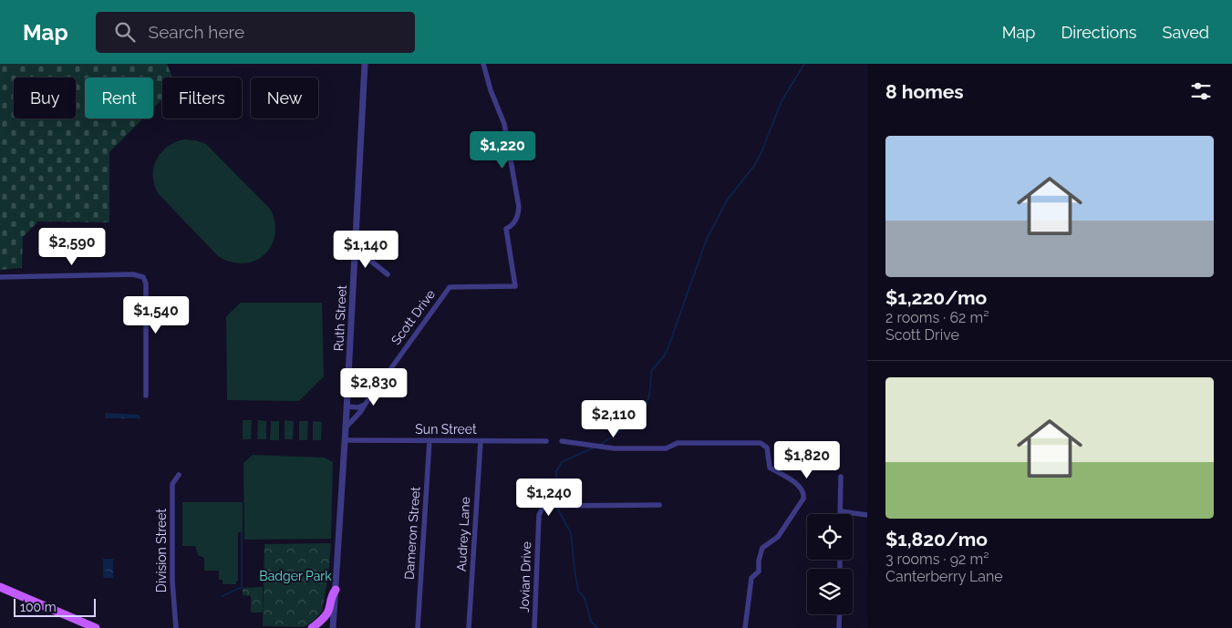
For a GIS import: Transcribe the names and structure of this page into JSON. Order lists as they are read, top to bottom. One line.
{"streets":{"street":["Scott Drive","Ruth Street","Sun Street","Dameron Street","Audrey Lane","Division Street","Jovian Drive"]},"crossings":[["Scott Drive","Ruth Street"],["Ruth Street","Sun Street"],["Sun Street","Dameron Street"],["Sun Street","Audrey Lane"]],"parks":["Badger Park"],"scale_bar":"100 m","page":{"header":"Map","search":"Search here","nav":["Map","Directions","Saved"],"heading":"8 homes","chip":["Buy","Rent","Filters","New"],"list":[{"name":"$1,220/mo","note":"2 rooms · 62 m² · Scott Drive"},{"name":"$1,820/mo","note":"3 rooms · 92 m² · Canterberry Lane"}],"price":["$1,220","$2,590","$1,140","$1,540","$2,830","$2,110","$1,820","$1,240"],"scale":"100 m"}}
